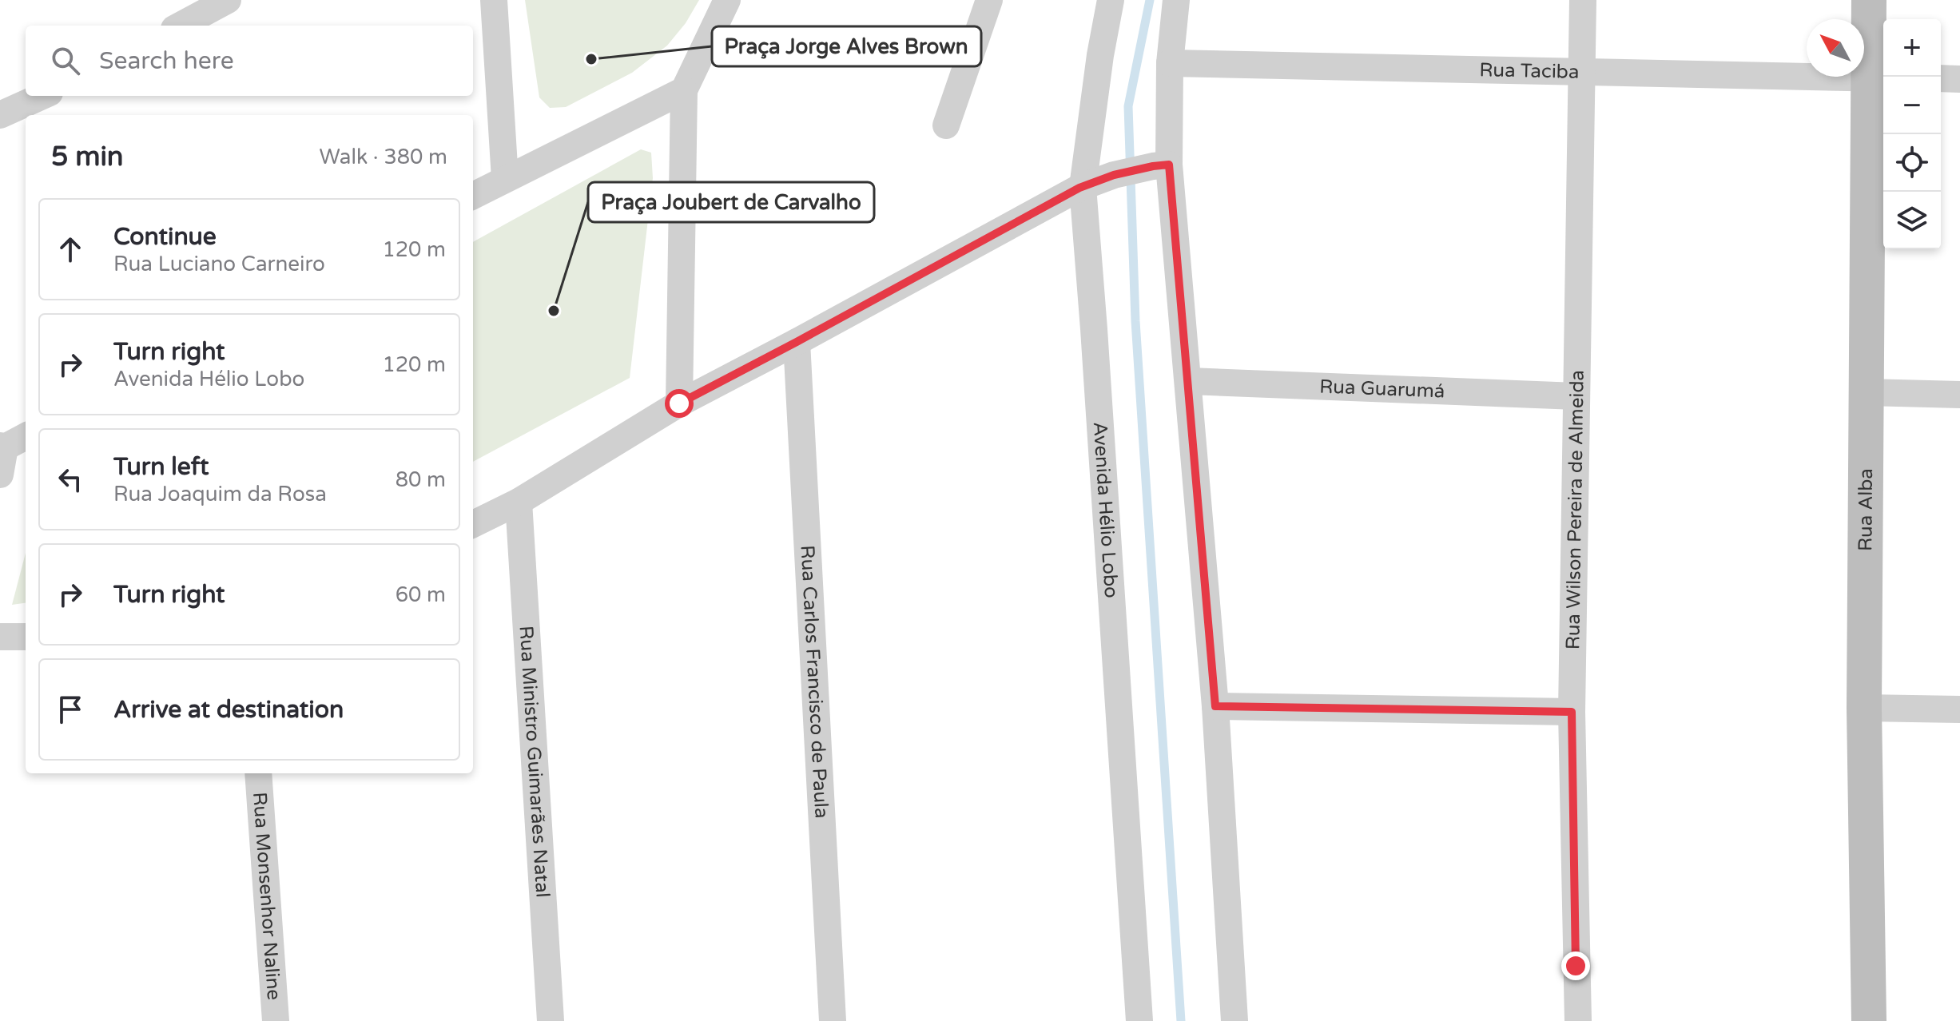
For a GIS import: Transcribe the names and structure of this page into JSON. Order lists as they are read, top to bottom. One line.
{"streets":{"street":["Rua Taciba","Rua Guarumá","Avenida Hélio Lobo","Rua Wilson Pereira de Almeida","Rua Alba","Rua Carlos Francisco de Paula","Rua Ministro Guimarães Natal","Rua Monsenhor Naline"]},"crossings":[["Rua Taciba","Rua Wilson Pereira de Almeida"],["Rua Taciba","Rua Alba"],["Rua Guarumá","Rua Wilson Pereira de Almeida"]],"places":["Praça Jorge Alves Brown","Praça Joubert de Carvalho"],"north":"top left","page":{"map_buttons":["+","−"],"search":"Search here","heading":["5 min","Walk · 380 m"],"list":[["Continue","Rua Luciano Carneiro","120 m"],["Turn right","Avenida Hélio Lobo","120 m"],["Turn left","Rua Joaquim da Rosa","80 m"],["Turn right","60 m"],"Arrive at destination"]}}
